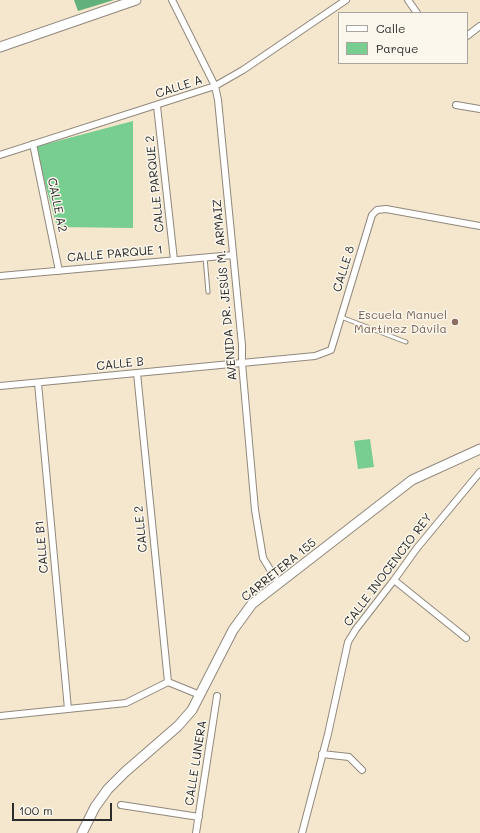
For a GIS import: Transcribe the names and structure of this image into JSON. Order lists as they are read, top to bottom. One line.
{"streets":{"street":["CALLE A","CALLE PARQUE 2","CALLE A2","CALLE PARQUE 1","CALLE 8","AVENIDA DR. JESÚS M. ARMAIZ","CALLE B","CALLE 2","CALLE B1","CARRETERA 155","CALLE INOCENCIO REY","CALLE LUNERA"]},"crossings":[["CALLE A","CALLE PARQUE 2"],["CALLE A","CALLE A2"],["CALLE A","AVENIDA DR. JESÚS M. ARMAIZ"],["CALLE PARQUE 2","CALLE PARQUE 1"],["CALLE A2","CALLE PARQUE 1"],["CALLE PARQUE 1","AVENIDA DR. JESÚS M. ARMAIZ"],["CALLE 8","AVENIDA DR. JESÚS M. ARMAIZ"],["CALLE 8","CALLE B"],["AVENIDA DR. JESÚS M. ARMAIZ","CALLE B"],["AVENIDA DR. JESÚS M. ARMAIZ","CARRETERA 155"],["CALLE B","CALLE 2"],["CALLE B","CALLE B1"]],"places":["Escuela Manuel Martínez Dávila"],"legend":["Calle","Parque"],"scale_bar":"100 m"}
